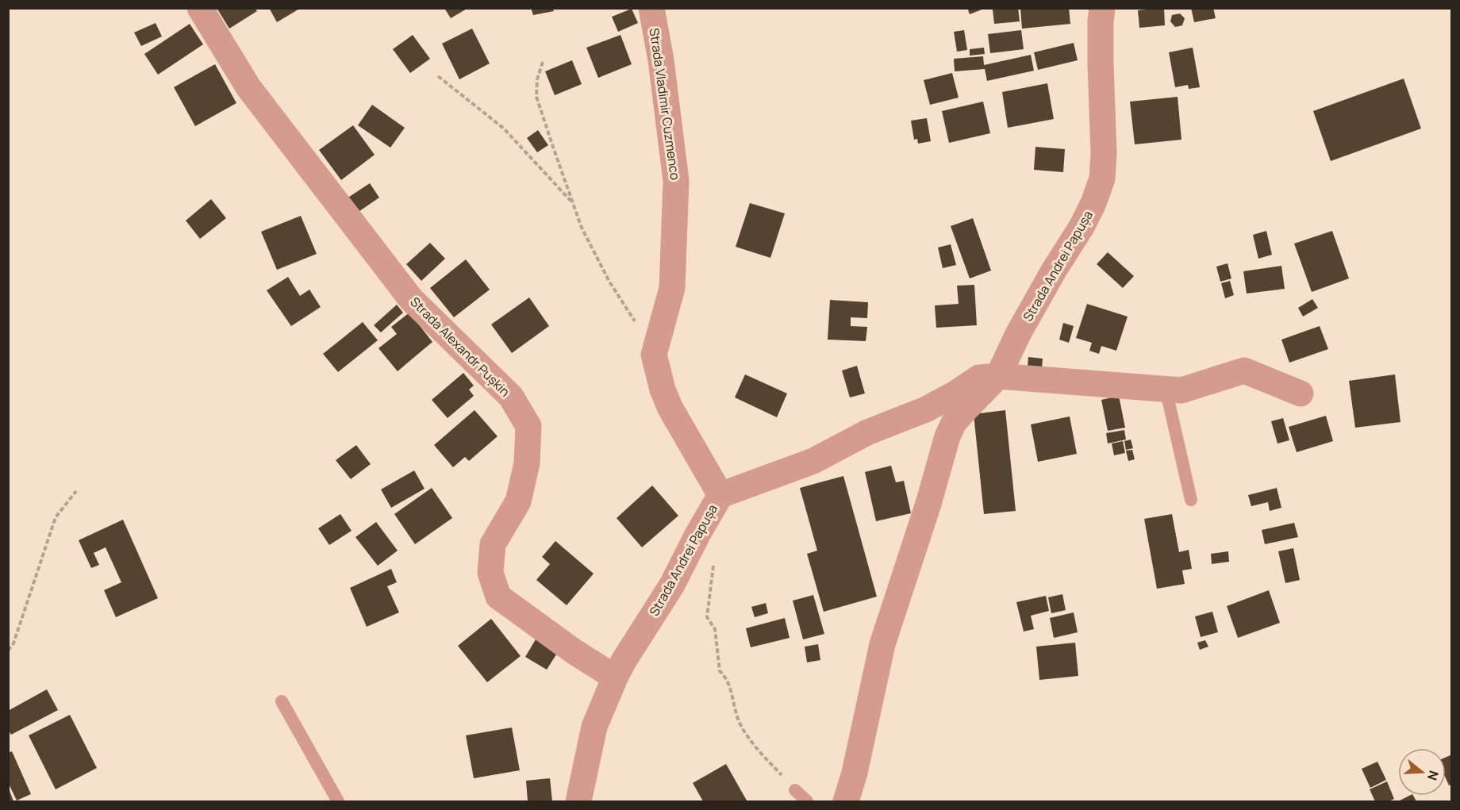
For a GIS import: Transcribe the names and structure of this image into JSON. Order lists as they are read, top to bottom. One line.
{"streets":{"street":["Strada Vladimir Cuzmenco","Strada Andrei Papușa","Strada Alexandr Pușkin"]},"crossings":[["Strada Vladimir Cuzmenco","Strada Andrei Papușa"],["Strada Andrei Papușa","Strada Alexandr Pușkin"]],"north":"right"}
